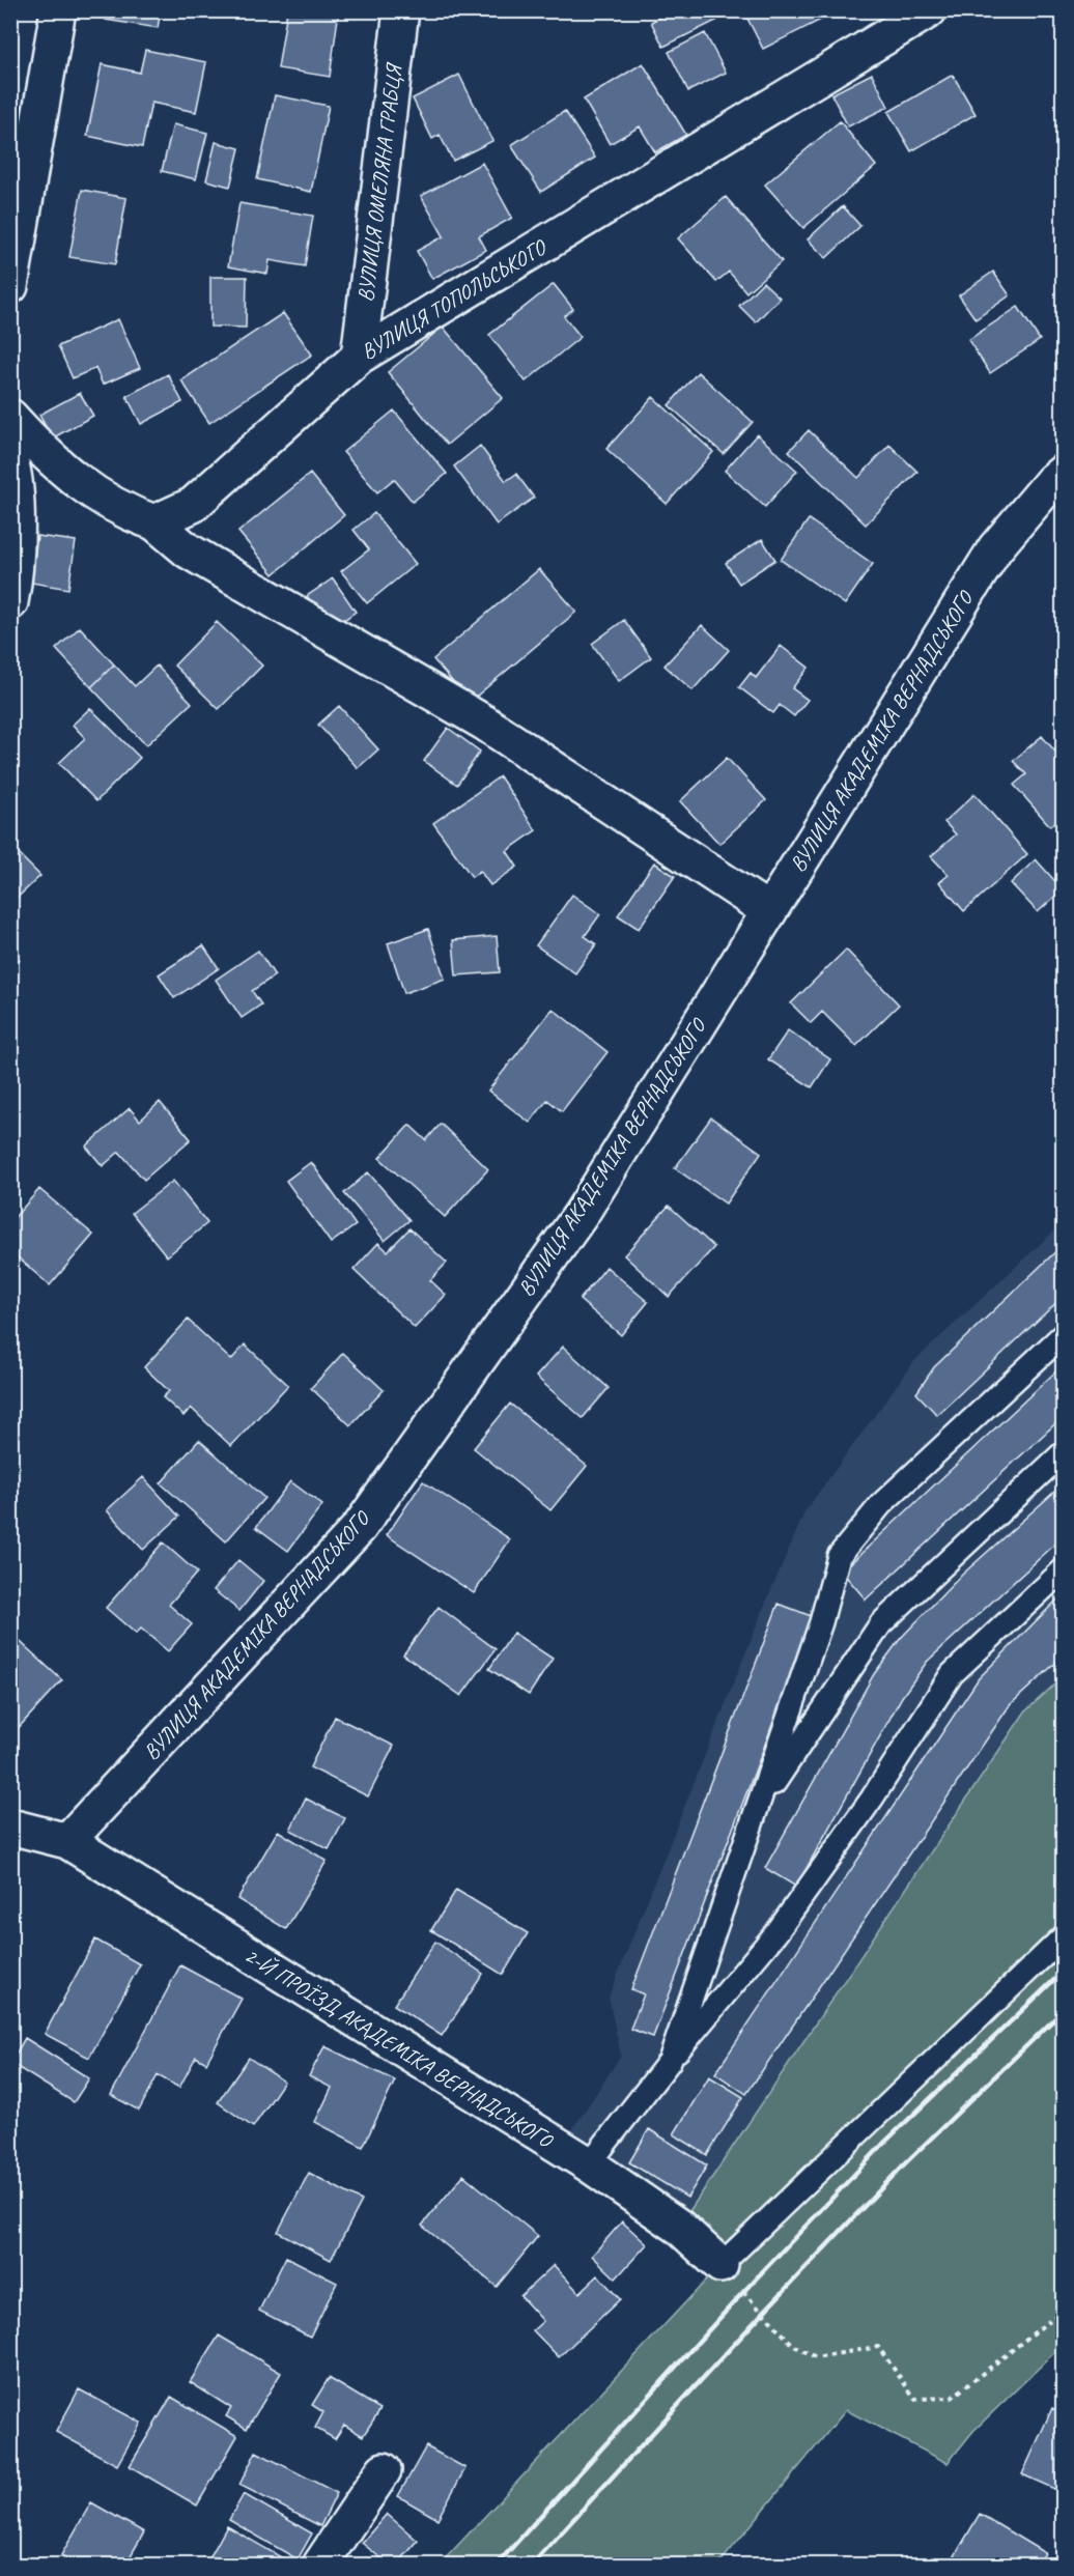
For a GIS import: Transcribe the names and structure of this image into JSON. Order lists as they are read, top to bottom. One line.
{"streets":{"street":["ВУЛИЦЯ ОМЕЛЯНА ГРАБЦЯ","ВУЛИЦЯ ТОПОЛЬСЬКОГО","ВУЛИЦЯ АКАДЕМІКА ВЕРНАДСЬКОГО","2-Й ПРОЇЗД АКАДЕМІКА ВЕРНАДСЬКОГО"]},"crossings":[["ВУЛИЦЯ ОМЕЛЯНА ГРАБЦЯ","ВУЛИЦЯ ТОПОЛЬСЬКОГО"],["ВУЛИЦЯ АКАДЕМІКА ВЕРНАДСЬКОГО","2-Й ПРОЇЗД АКАДЕМІКА ВЕРНАДСЬКОГО"]]}
